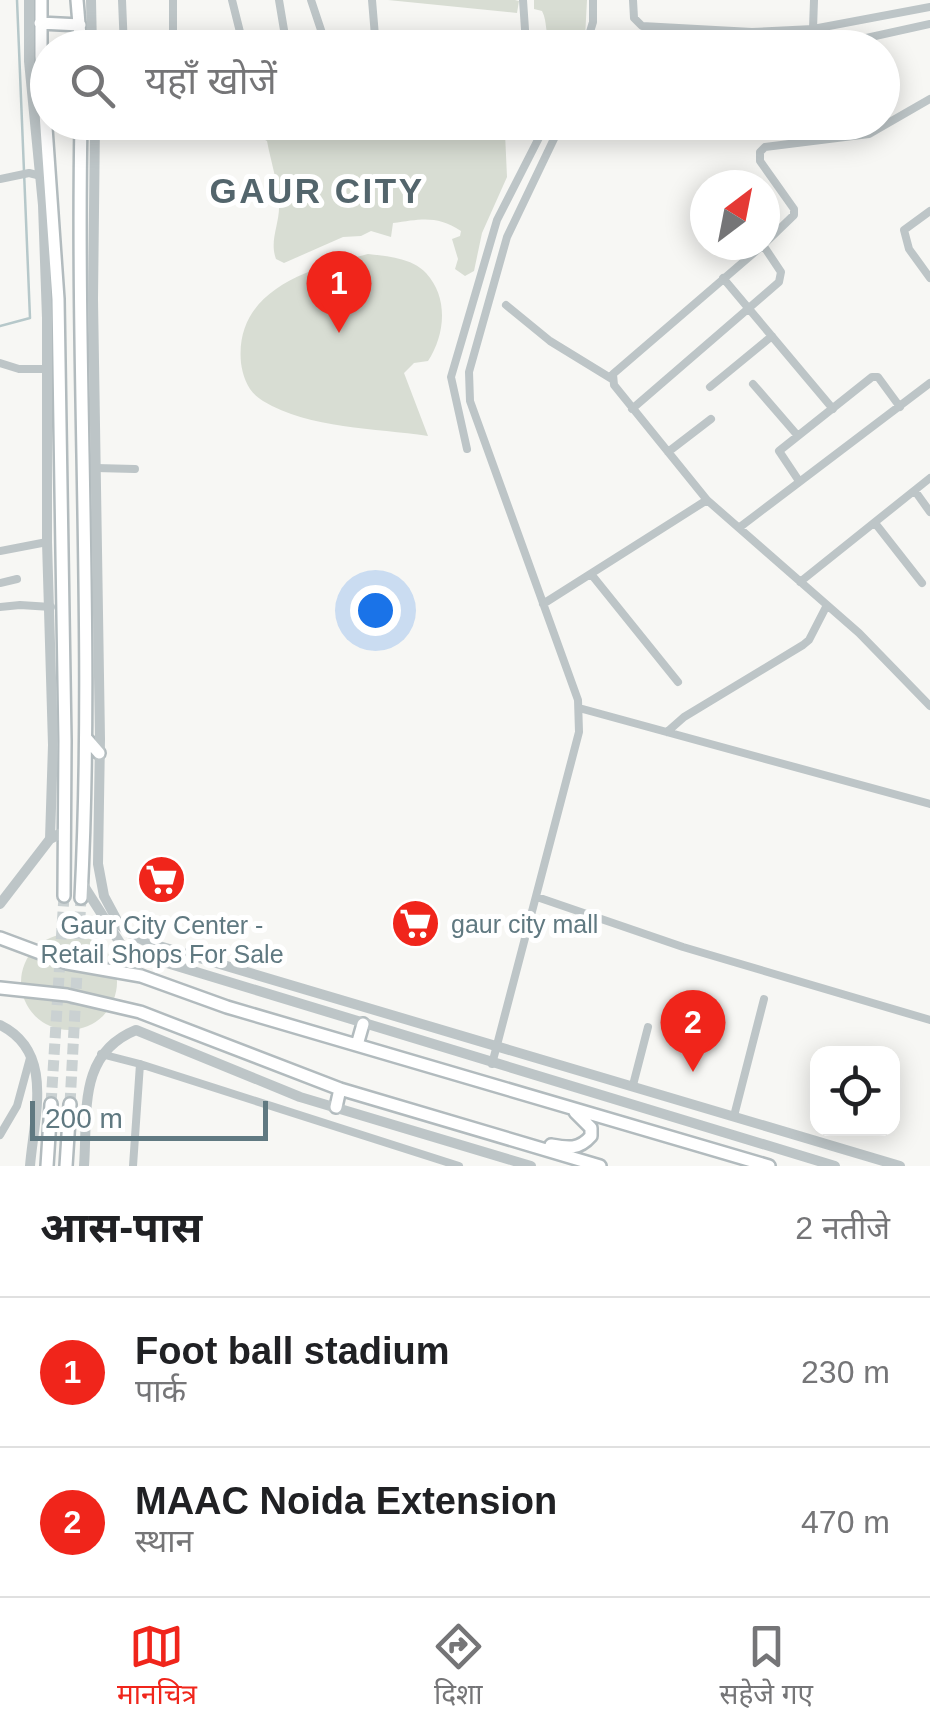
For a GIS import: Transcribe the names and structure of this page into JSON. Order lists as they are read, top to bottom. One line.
{"districts":["GAUR CITY"],"places":{"supermarket":["Gaur City Center - Retail Shops For Sale","gaur city mall"]},"scale_bar":"200 m","north":"top right","page":{"search":"यहाँ खोजें","pins":["1","2"],"scale":"200 m","heading":["आस-पास","2 नतीजे"],"list":[{"mark":"1","name":"Foot ball stadium","note":"पार्क","value":"230 m"},{"mark":"2","name":"MAAC Noida Extension","note":"स्थान","value":"470 m"}],"nav":["मानचित्र","दिशा","सहेजे गए"]}}
